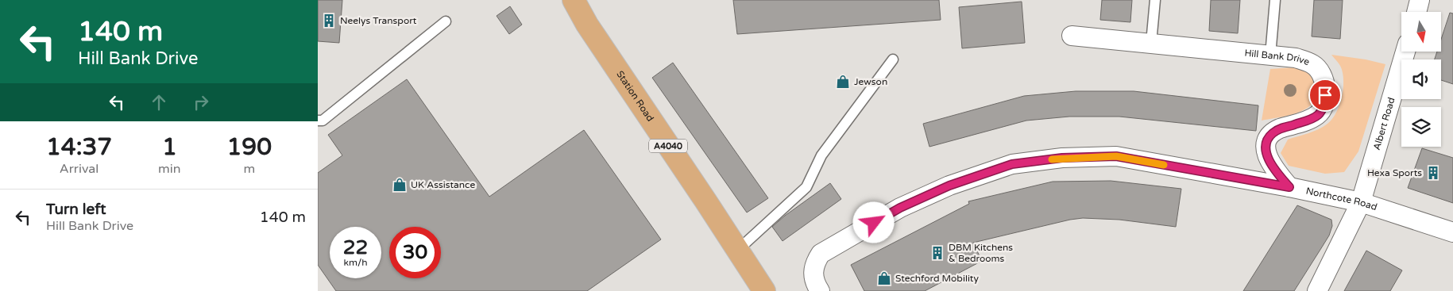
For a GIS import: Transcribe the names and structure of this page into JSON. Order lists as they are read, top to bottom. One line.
{"streets":{"main road":["Station Road","A4040"],"street":["Hill Bank Drive","Albert Road","Northcote Road"]},"crossings":[["Hill Bank Drive","Northcote Road"],["Albert Road","Northcote Road"]],"places":{"building":["Neelys Transport","Hexa Sports","DBM Kitchens & Bedrooms"],"shop":["Jewson","UK Assistance","Stechford Mobility"]},"north":"bottom","page":{"turn":["140 m","Hill Bank Drive"],"eta":["14:37","Arrival","1","min","190","m"],"list":[{"name":"Turn left","note":"Hill Bank Drive","value":"140 m"}],"speed":"22 km/h","limit":"30"}}
